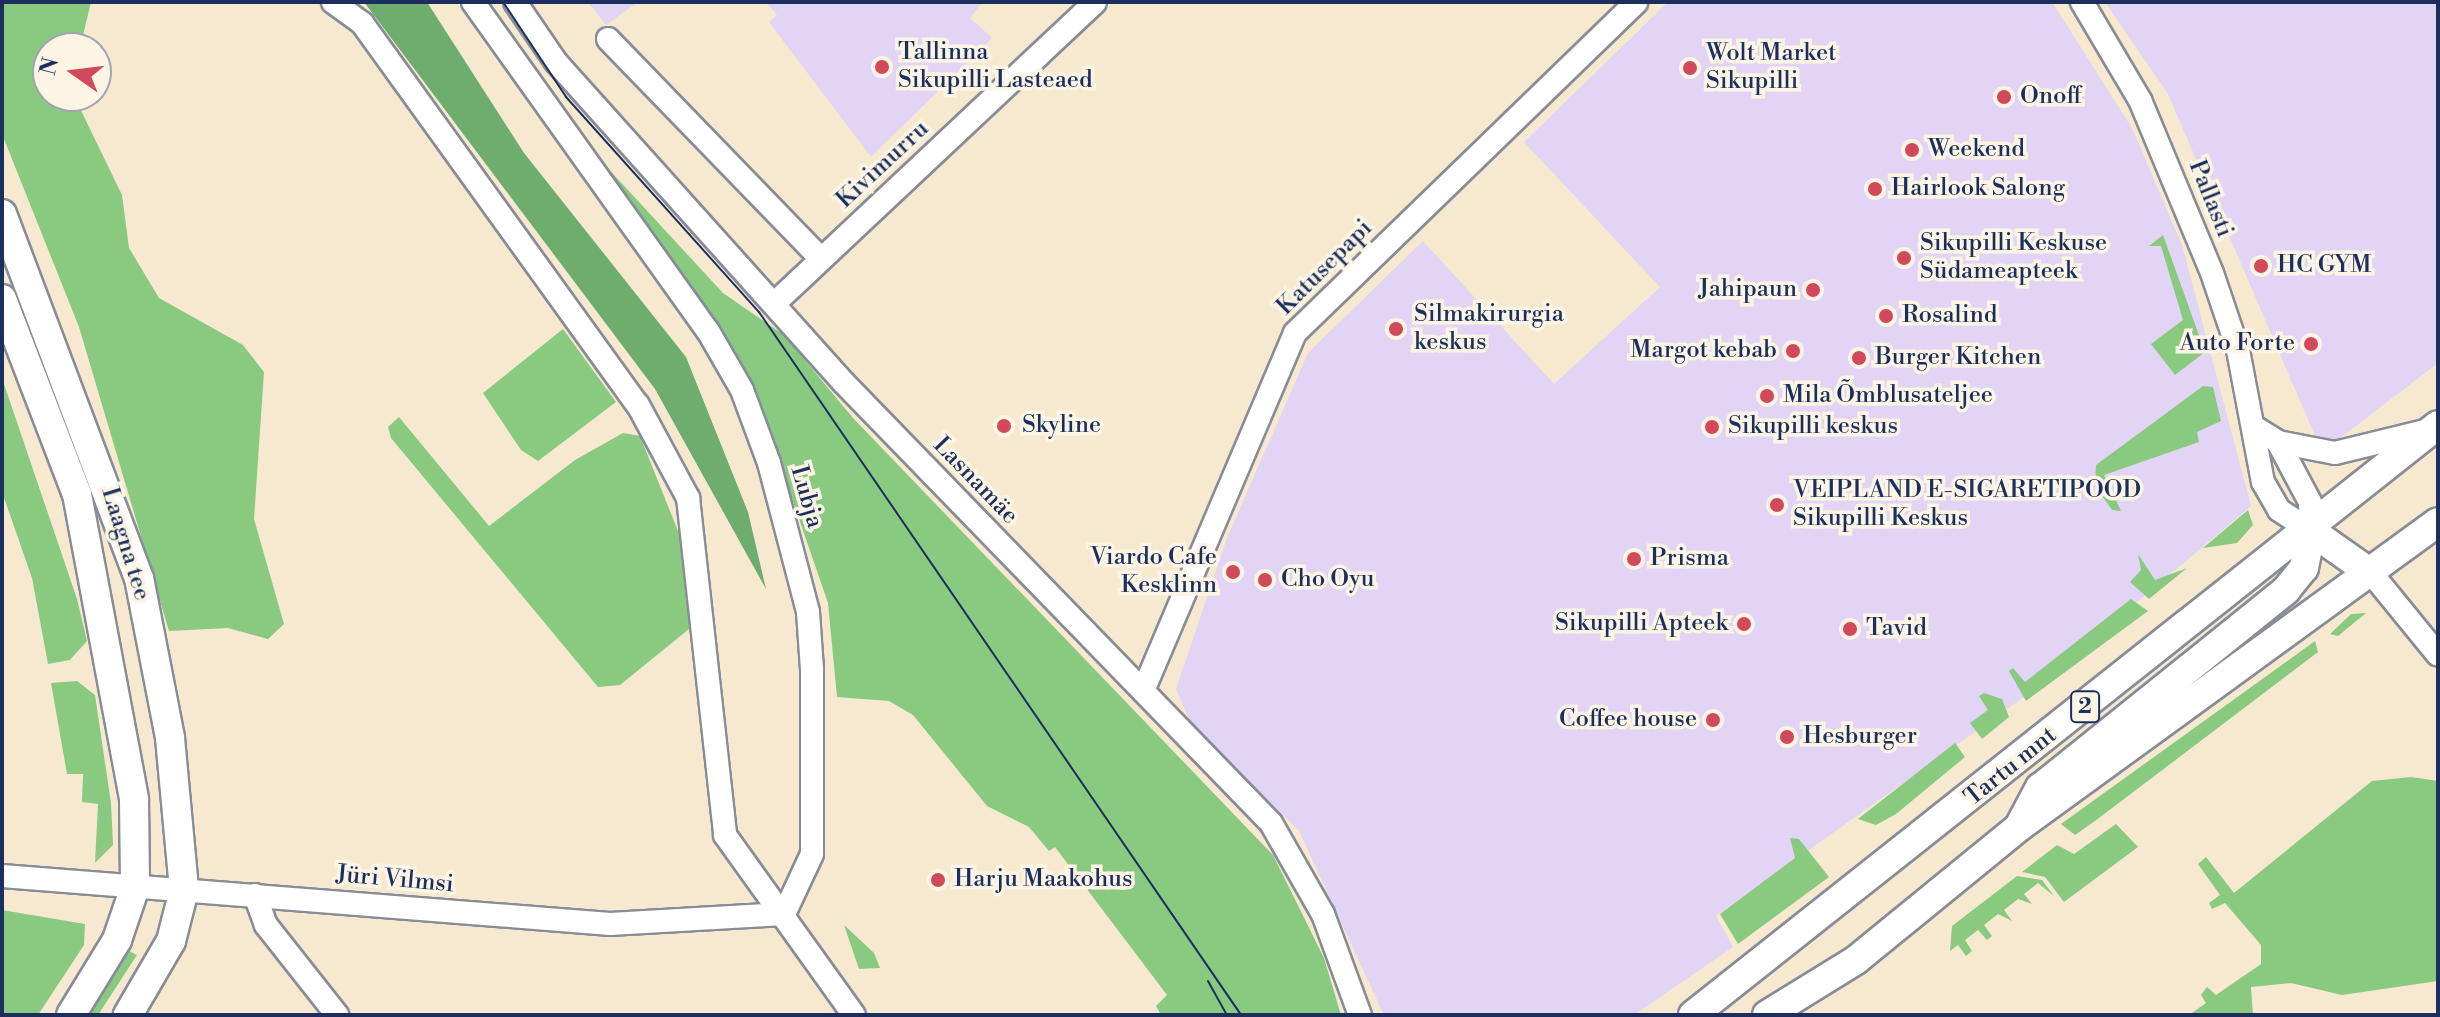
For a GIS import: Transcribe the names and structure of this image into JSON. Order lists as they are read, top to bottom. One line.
{"streets":{"main road":["Laagna tee","2","Tartu mnt"],"street":["Kivimurru","Pallasti","Katusepapi","Lasnamäe","Lubja","Jüri Vilmsi"]},"crossings":[["Kivimurru","Lasnamäe"],["Pallasti","Tartu mnt"],["Katusepapi","Lasnamäe"],["Lubja","Jüri Vilmsi"],["Laagna tee","Jüri Vilmsi"]],"places":["Tallinna Sikupilli Lasteaed","Wolt Market Sikupilli","Onoff","Weekend","Hairlook Salong","Sikupilli Keskuse Südameapteek","HC GYM","Jahipaun","Rosalind","Silmakirurgia keskus","Auto Forte","Margot kebab","Burger Kitchen","Mila Õmblusateljee","Skyline","Sikupilli keskus","VEIPLAND E-SIGARETIPOOD Sikupilli Keskus","Prisma","Viardo Cafe Kesklinn","Cho Oyu","Sikupilli Apteek","Tavid","Coffee house","Hesburger","Harju Maakohus"],"north":"left"}
